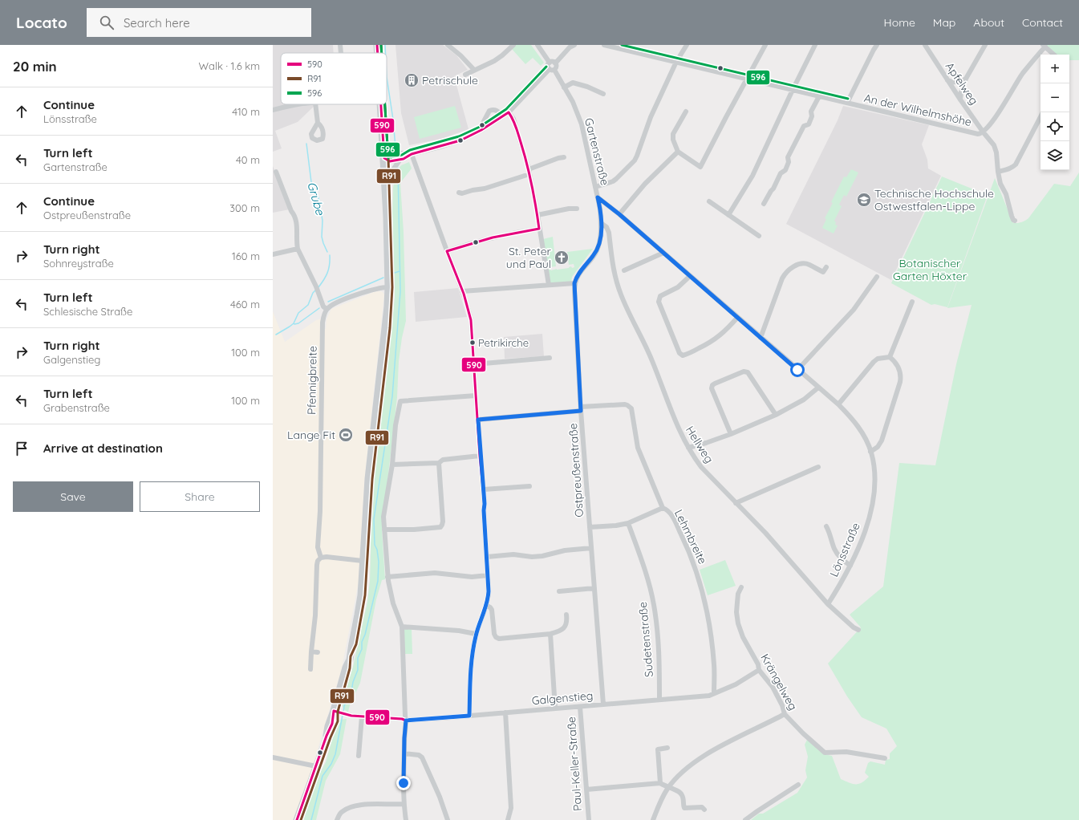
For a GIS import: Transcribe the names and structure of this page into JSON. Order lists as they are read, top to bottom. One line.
{"streets":{"street":["Apfelweg","An der Wilhelmshöhe","Gartenstraße","Pfennigbreite","Hellweg","Ostpreußenstraße","Lehmbreite","Lönsstraße","Sudetenstraße","Krängelweg","Galgenstieg","Paul-Keller-Straße"]},"crossings":[["Apfelweg","An der Wilhelmshöhe"],["Gartenstraße","Hellweg"],["Gartenstraße","Lönsstraße"],["Hellweg","Lönsstraße"],["Ostpreußenstraße","Lehmbreite"],["Ostpreußenstraße","Galgenstieg"],["Lehmbreite","Galgenstieg"],["Sudetenstraße","Galgenstieg"],["Krängelweg","Galgenstieg"],["Galgenstieg","Paul-Keller-Straße"]],"water":["Grube"],"parks":["Botanischer Garten Höxter"],"places":{"building":["Petrischule"],"school or university":["Technische Hochschule Ostwestfalen-Lippe"],"church":["St. Peter und Paul"],"other":["Petrikirche"],"sports":["Lange Fit"]},"lines":["transit line 590","transit line R91","transit line 596"],"legend":["590","R91","596"],"page":{"header":"Locato","search":"Search here","nav":["Home","Map","About","Contact"],"heading":["20 min","Walk · 1.6 km"],"map_buttons":["+","−"],"list":[["Continue","Lönsstraße","410 m"],["Turn left","Gartenstraße","40 m"],["Continue","Ostpreußenstraße","300 m"],["Turn right","Sohnreystraße","160 m"],["Turn left","Schlesische Straße","460 m"],["Turn right","Galgenstieg","100 m"],["Turn left","Grabenstraße","100 m"],"Arrive at destination"],"buttons":["Save","Share"]}}
